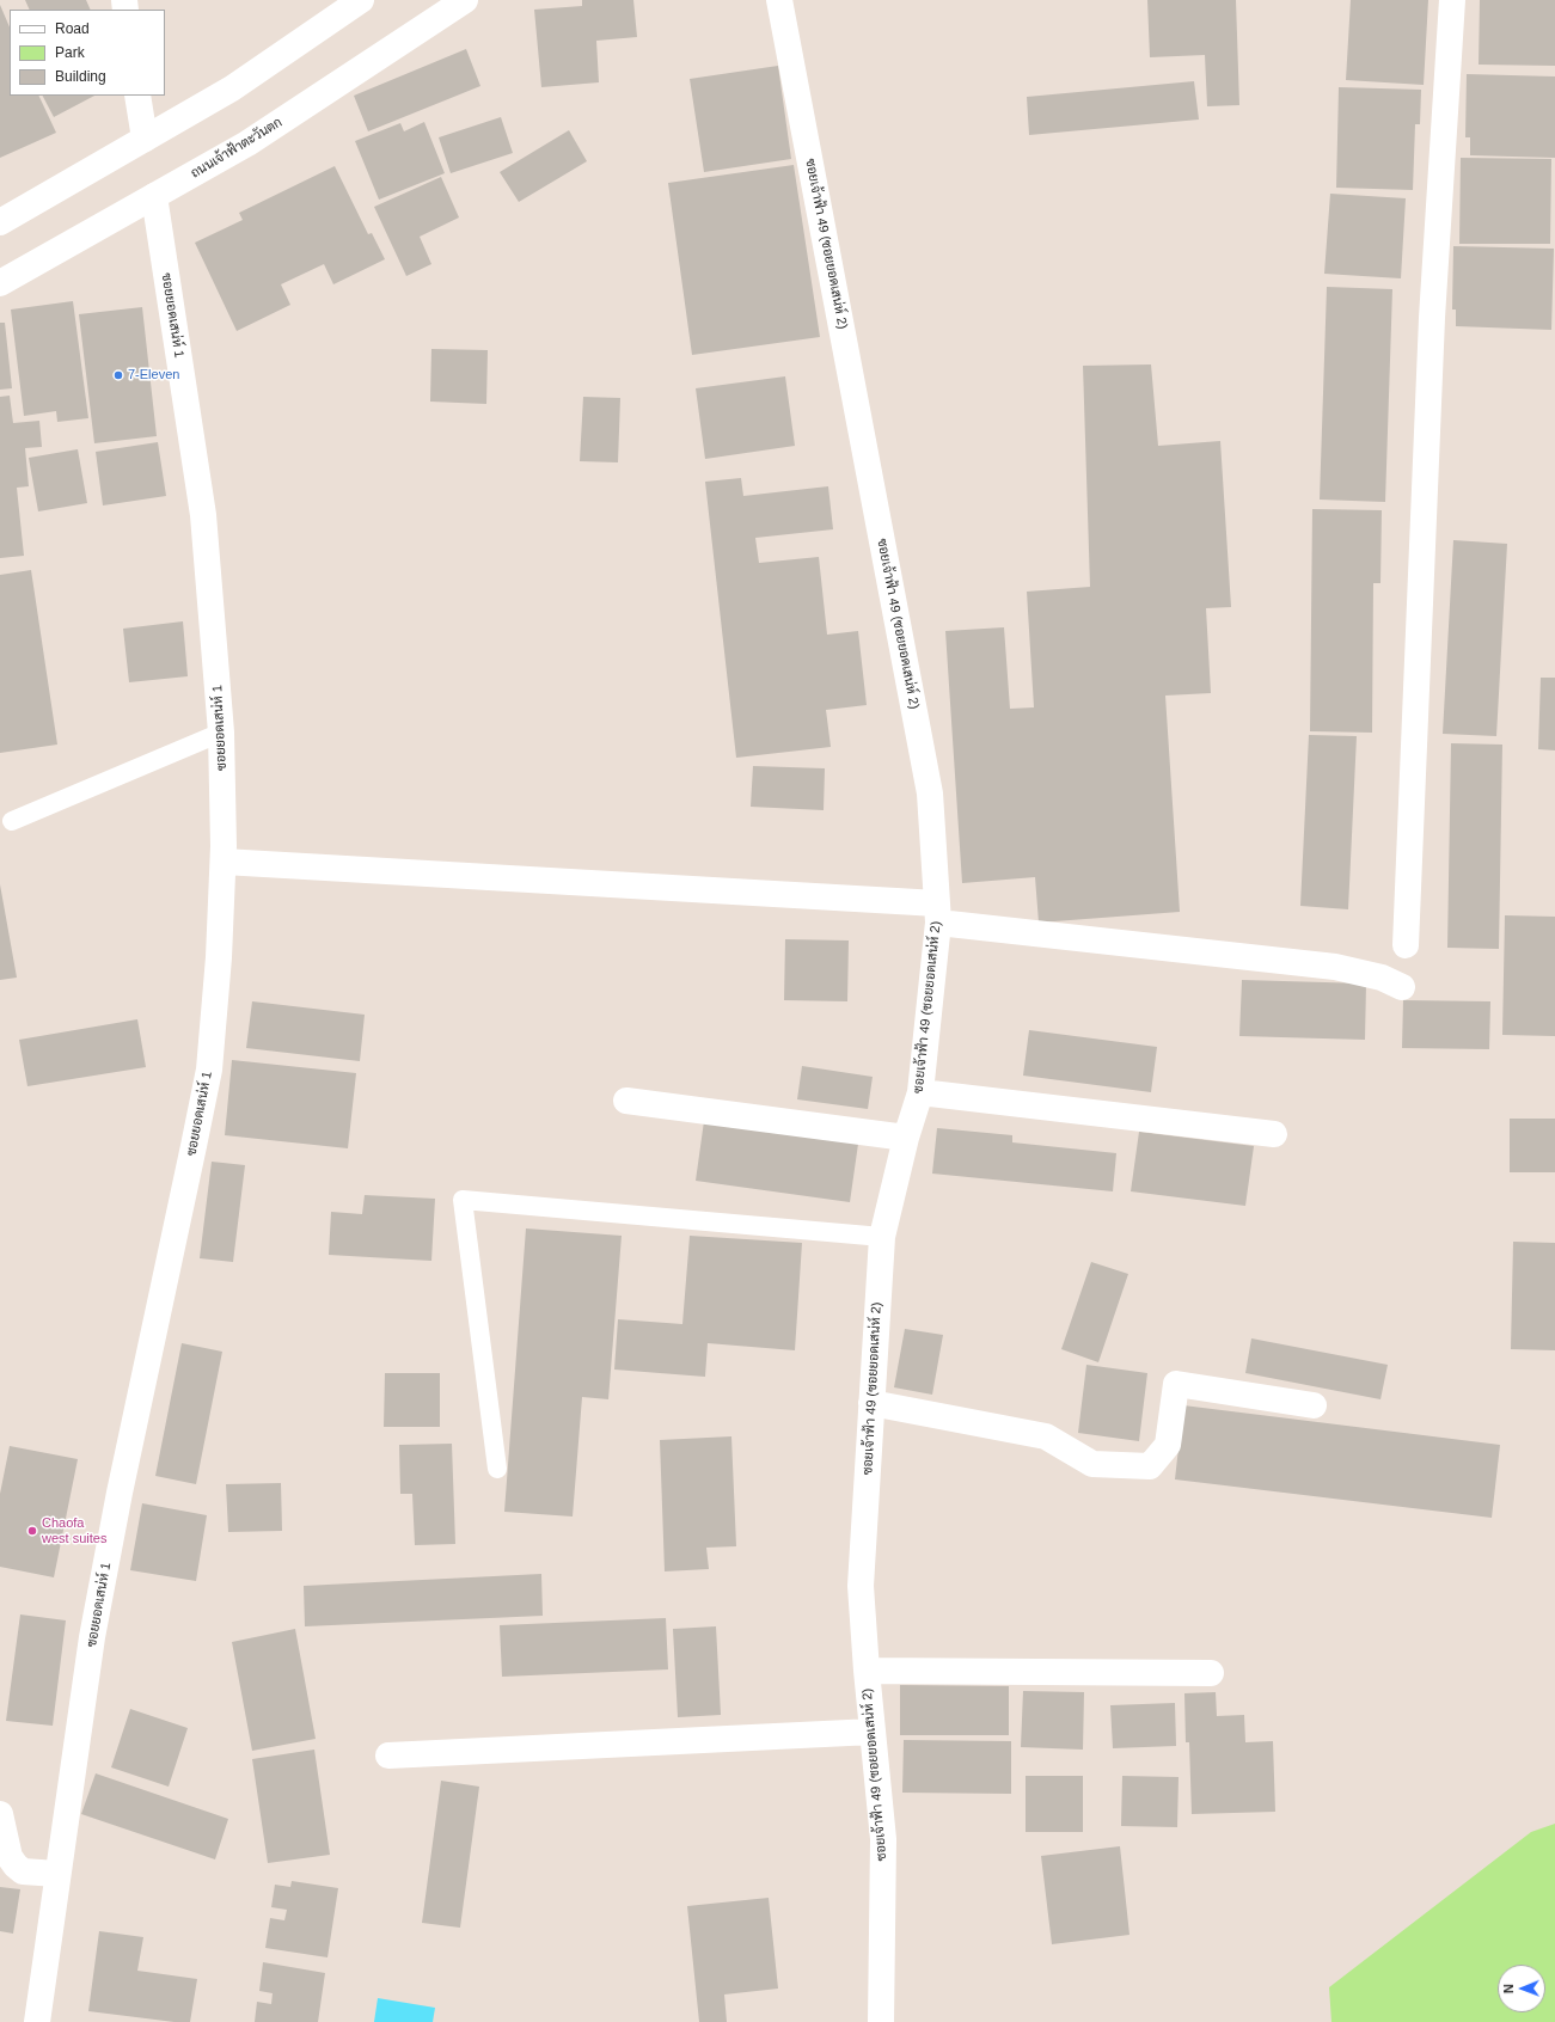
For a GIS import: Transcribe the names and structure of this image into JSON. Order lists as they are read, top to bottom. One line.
{"streets":{"street":["ถนนเจ้าฟ้าตะวันตก","ซอยเจ้าฟ้า 49 (ซอยยอดเสน่ห์ 2)","ซอยยอดเสน่ห์ 1"]},"crossings":[["ถนนเจ้าฟ้าตะวันตก","ซอยยอดเสน่ห์ 1"]],"places":["7-Eleven","Chaofa west suites"],"legend":["Road","Park","Building"],"north":"left"}
